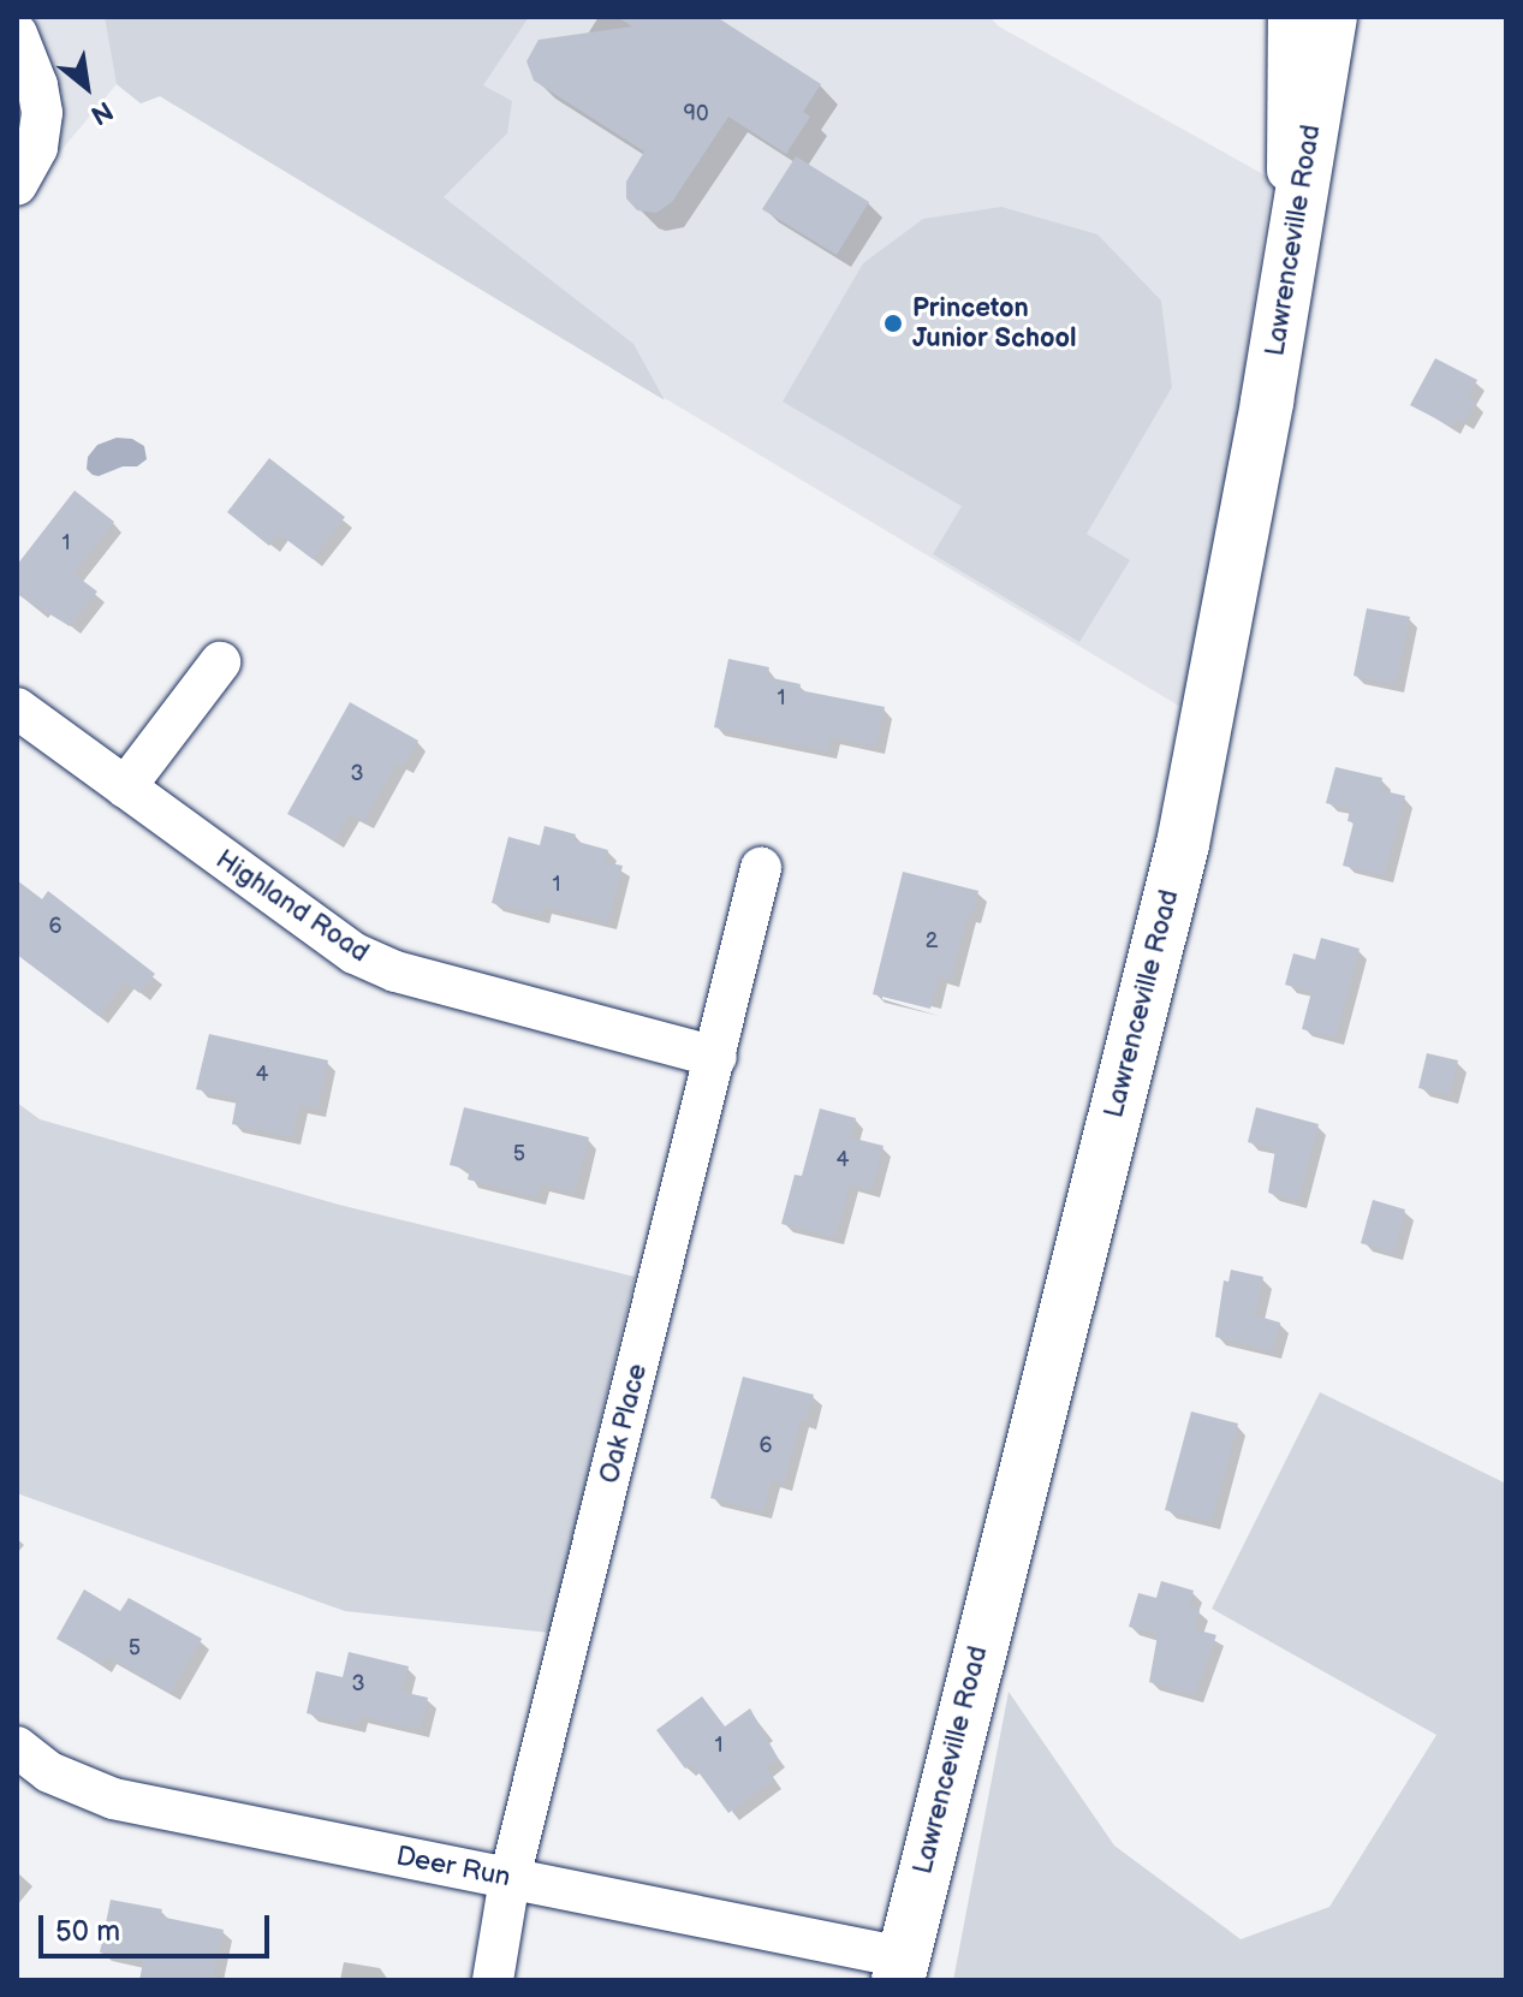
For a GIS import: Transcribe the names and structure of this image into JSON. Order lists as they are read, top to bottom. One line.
{"streets":{"highway":["Lawrenceville Road"],"street":["Highland Road","Oak Place","Deer Run"]},"crossings":[["Lawrenceville Road","Deer Run"],["Highland Road","Oak Place"],["Oak Place","Deer Run"]],"places":["Princeton Junior School"],"house_numbers":["90","1","1","3","1","6","2","4","5","4","6","5","3","1"],"scale_bar":"50 m","north":"bottom right"}
